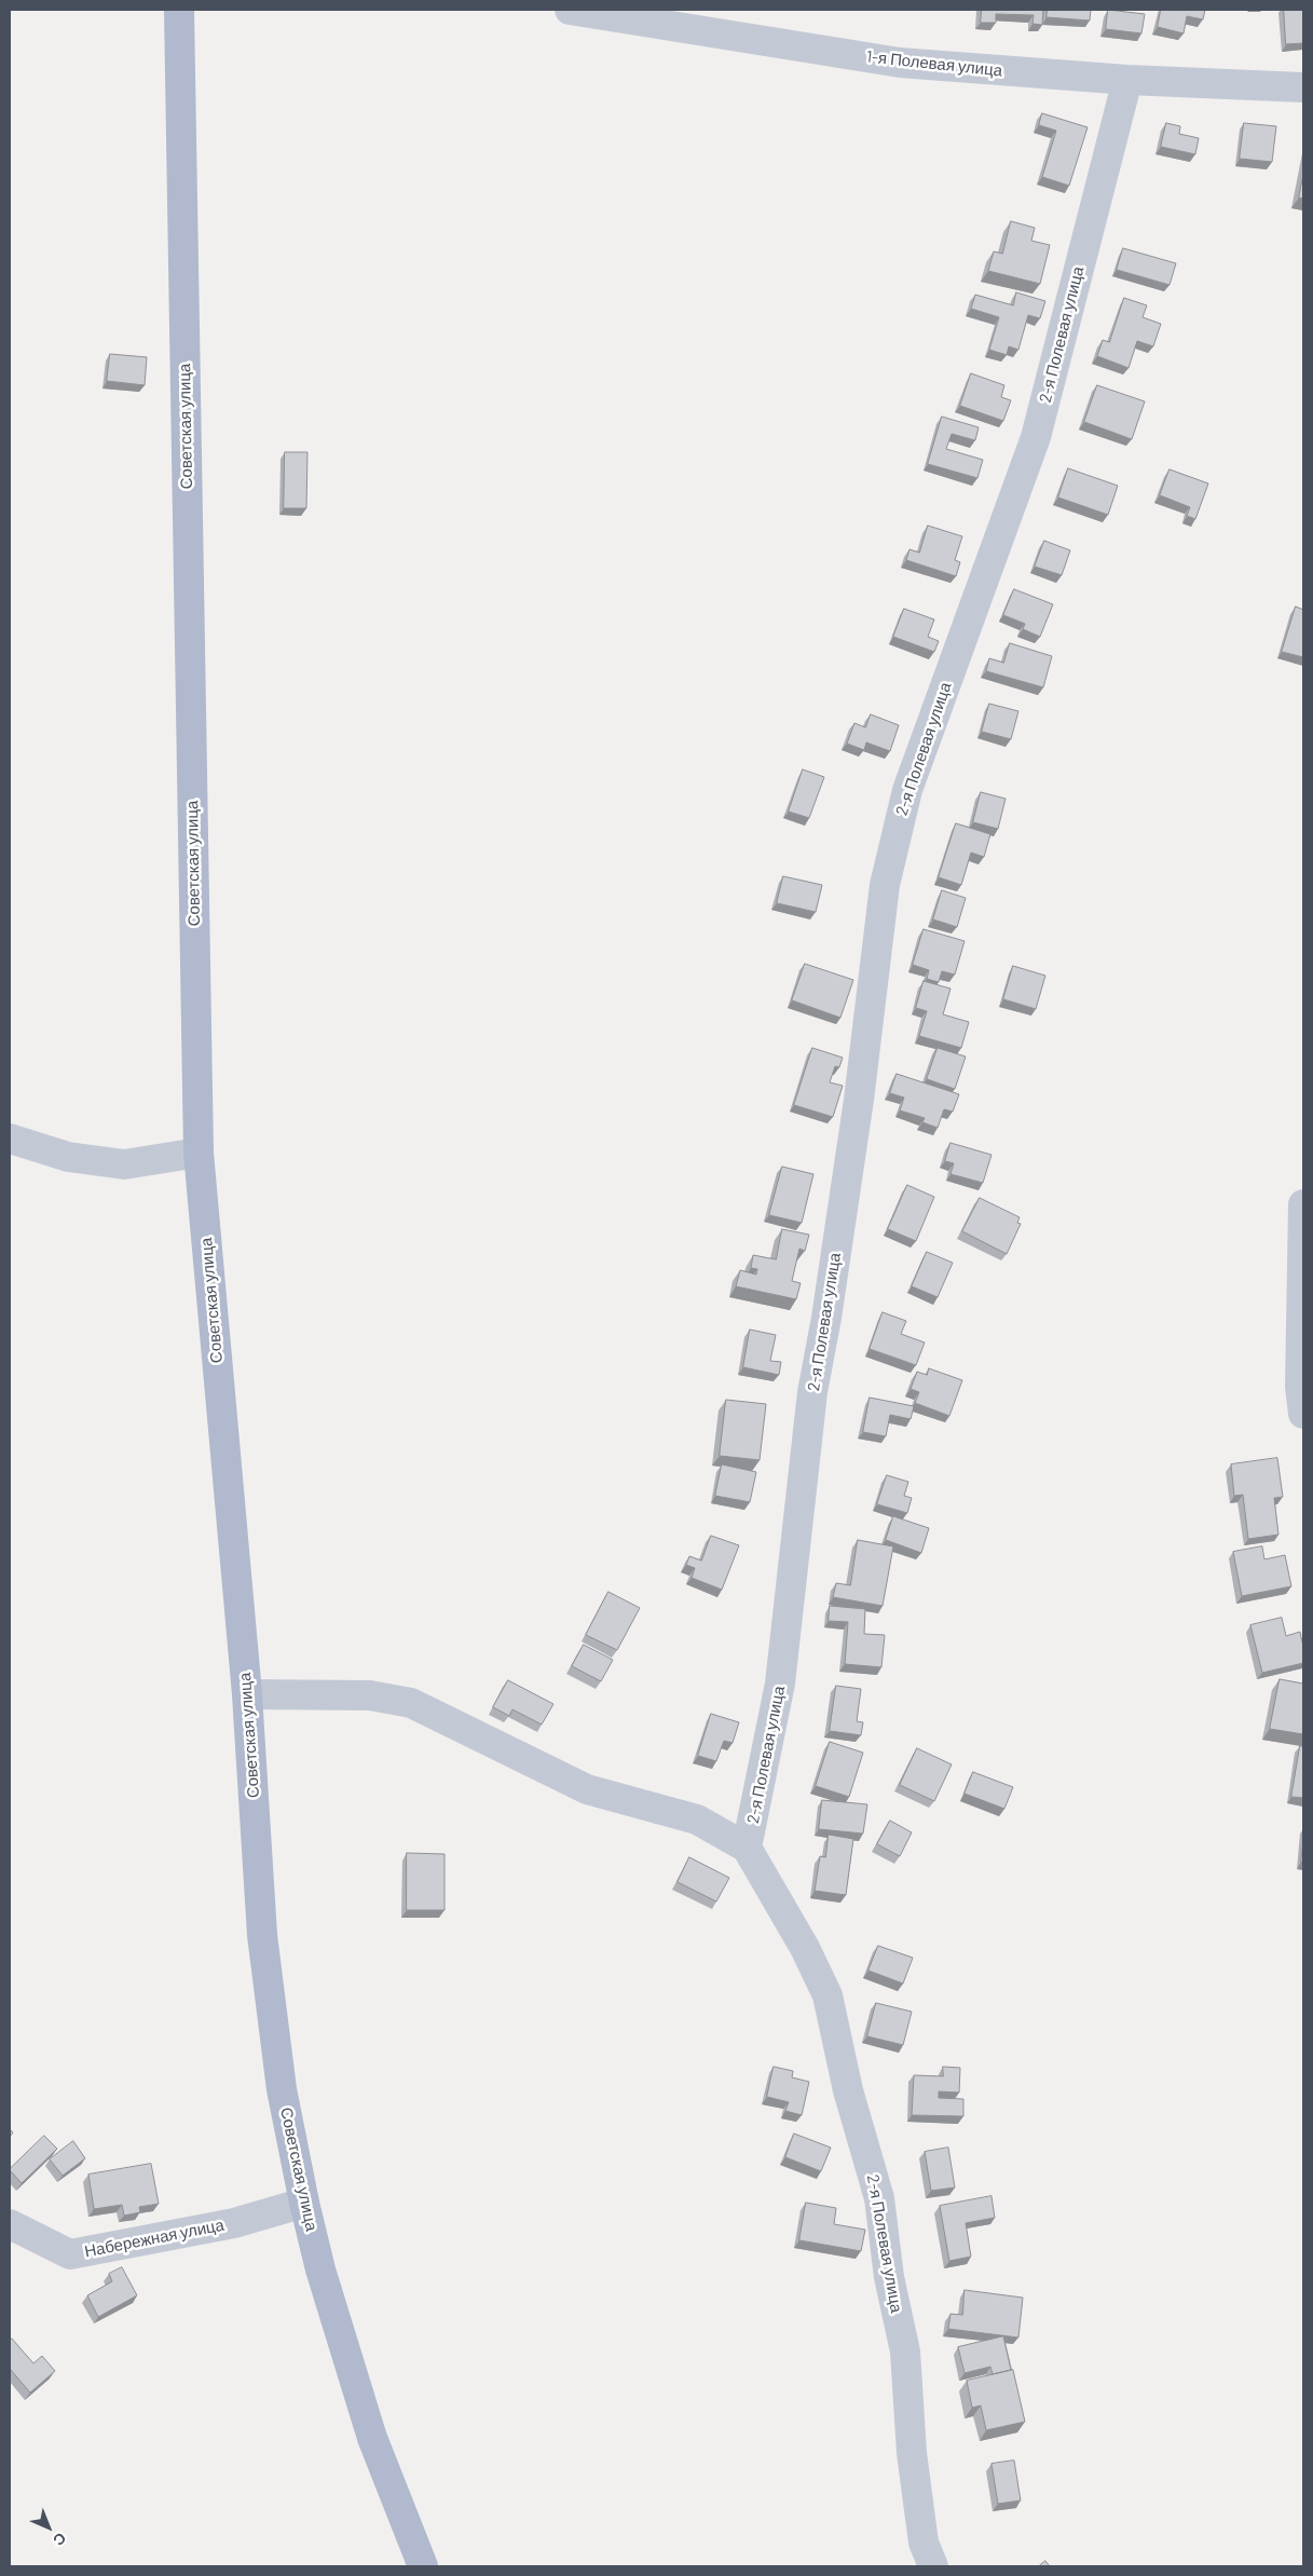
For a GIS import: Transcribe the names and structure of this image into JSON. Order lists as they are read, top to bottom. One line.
{"streets":{"main road":["Советская улица"],"street":["1-я Полевая улица","2-я Полевая улица","Набережная улица"]},"crossings":[["1-я Полевая улица","2-я Полевая улица"],["Советская улица","Набережная улица"]],"north":"bottom right"}
